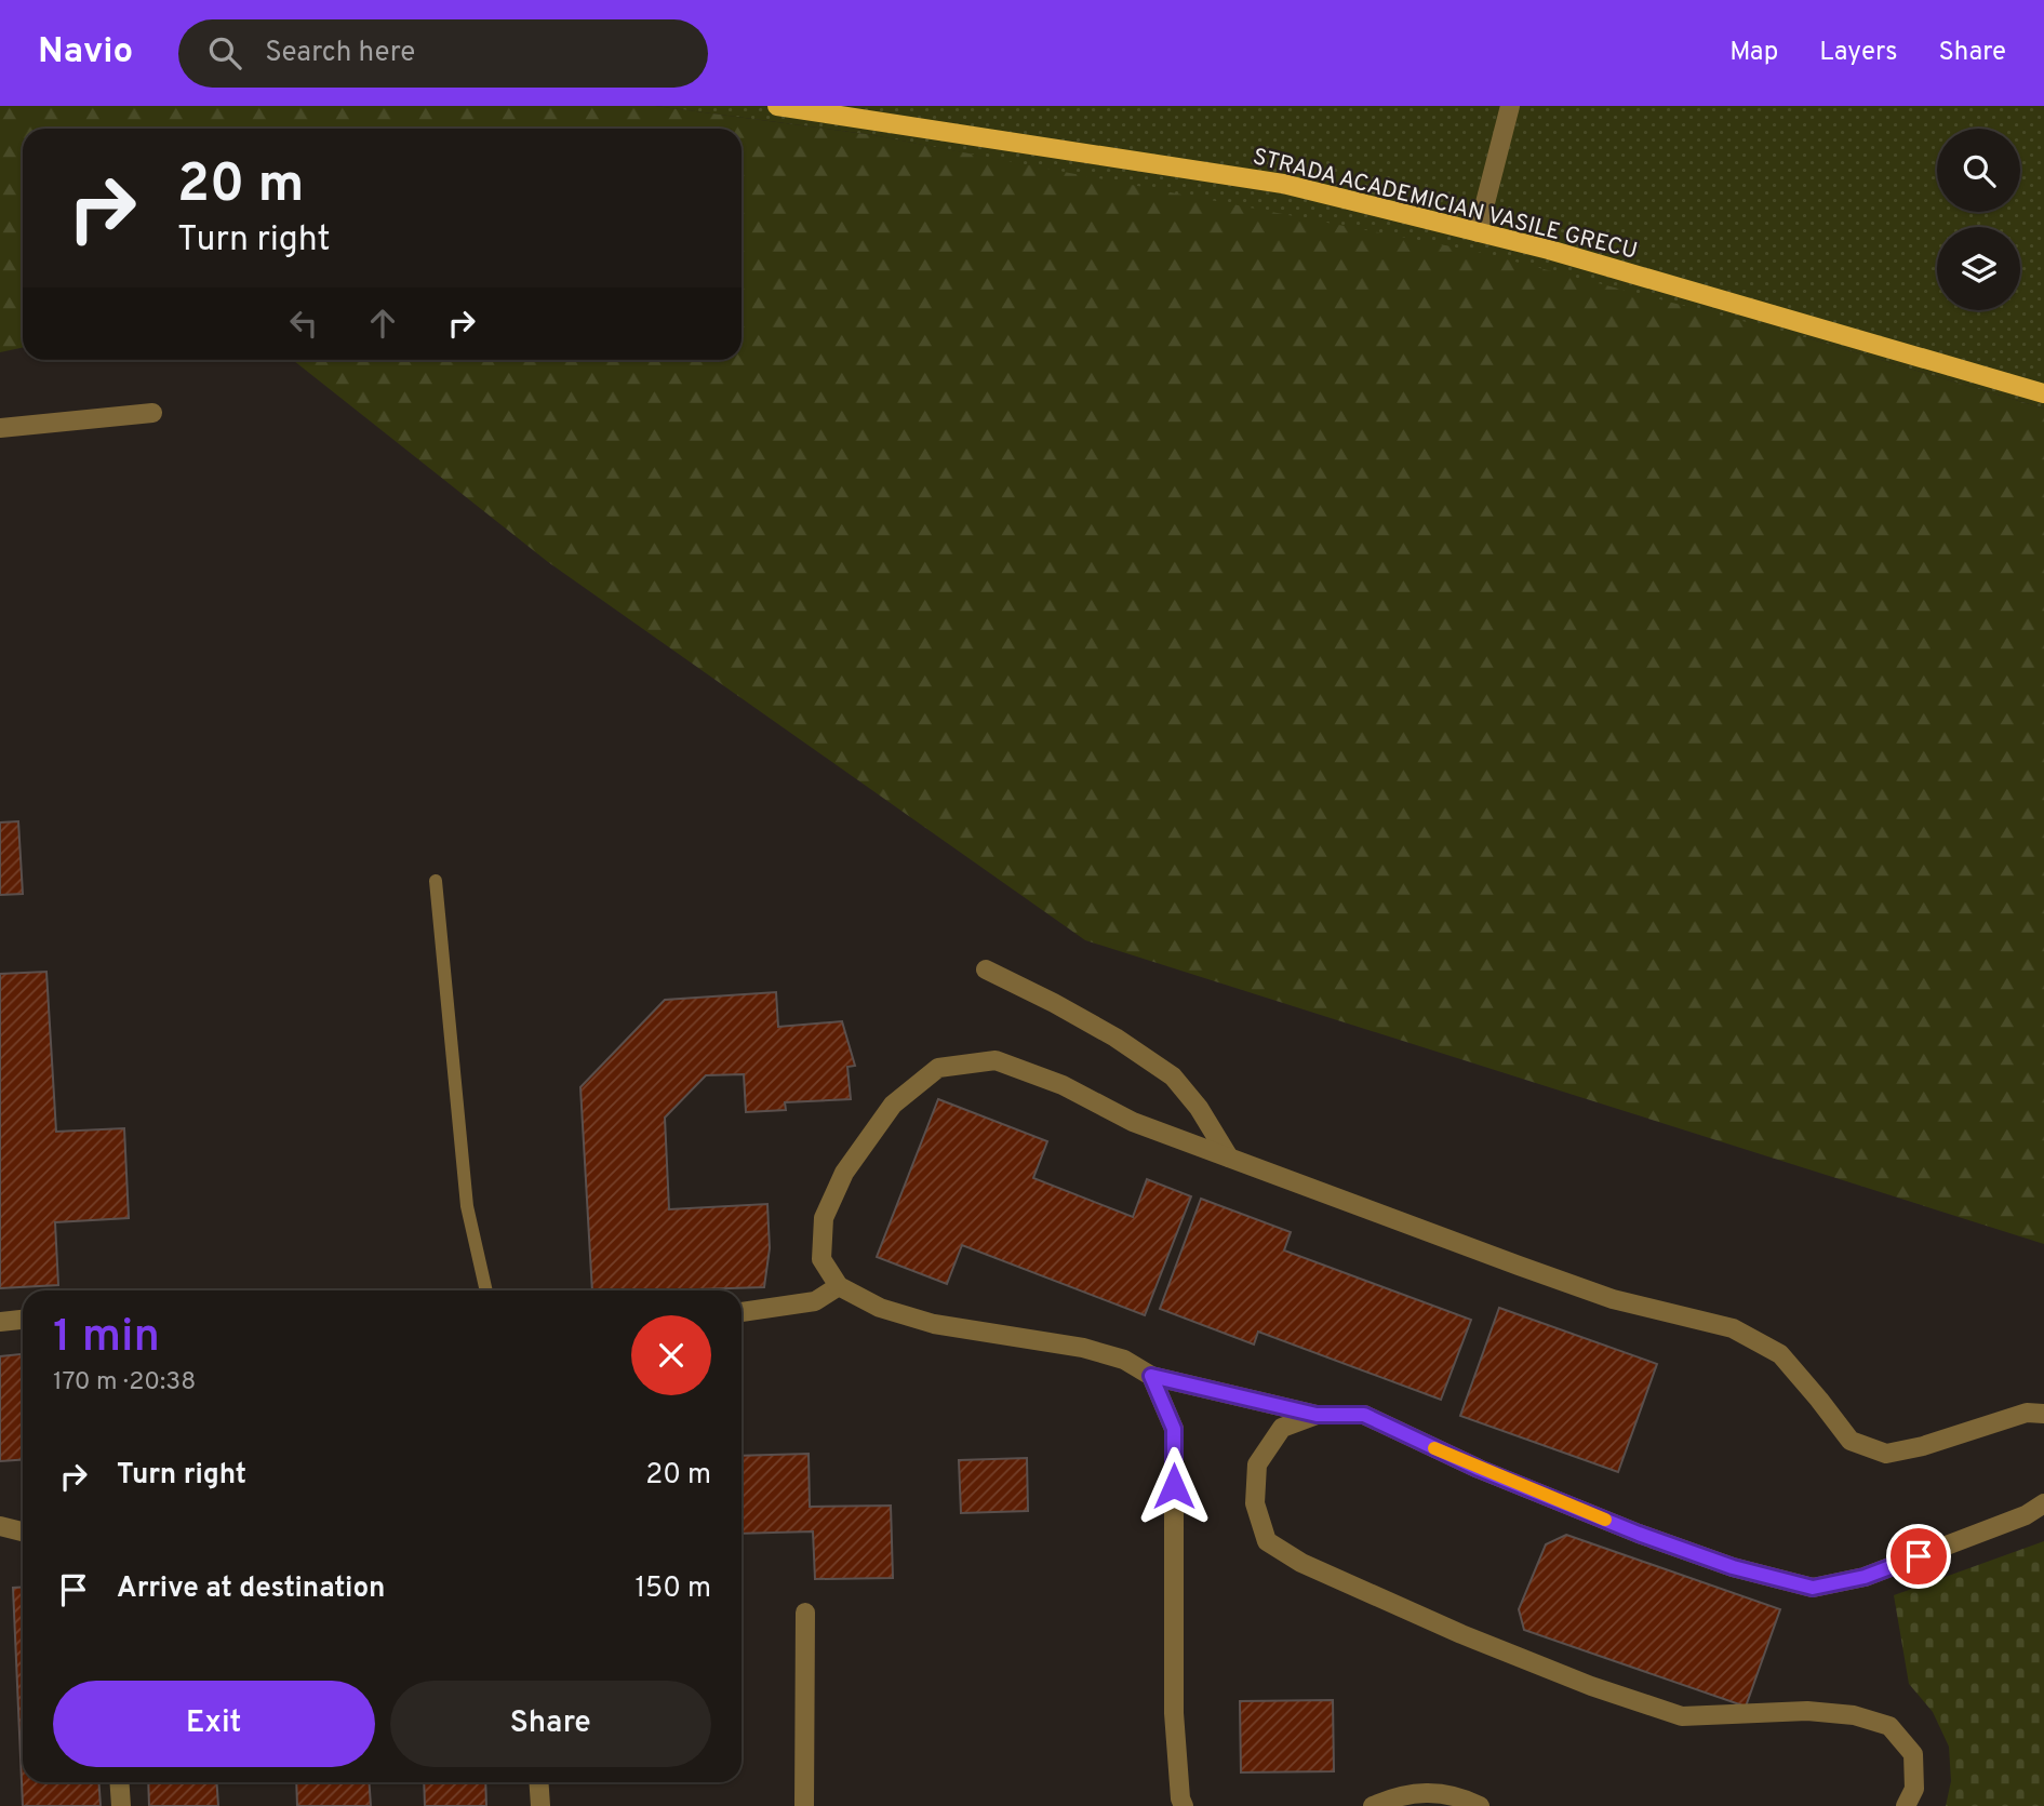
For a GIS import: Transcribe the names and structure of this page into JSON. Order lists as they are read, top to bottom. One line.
{"streets":{"main road":["STRADA ACADEMICIAN VASILE GRECU"]},"page":{"header":"Navio","search":"Search here","nav":["Map","Layers","Share"],"turn":["20 m","Turn right"],"heading":["1 min","170 m · 20:38"],"list":[{"name":"Turn right","value":"20 m"},{"name":"Arrive at destination","value":"150 m"}],"buttons":["Exit","Share"]}}
